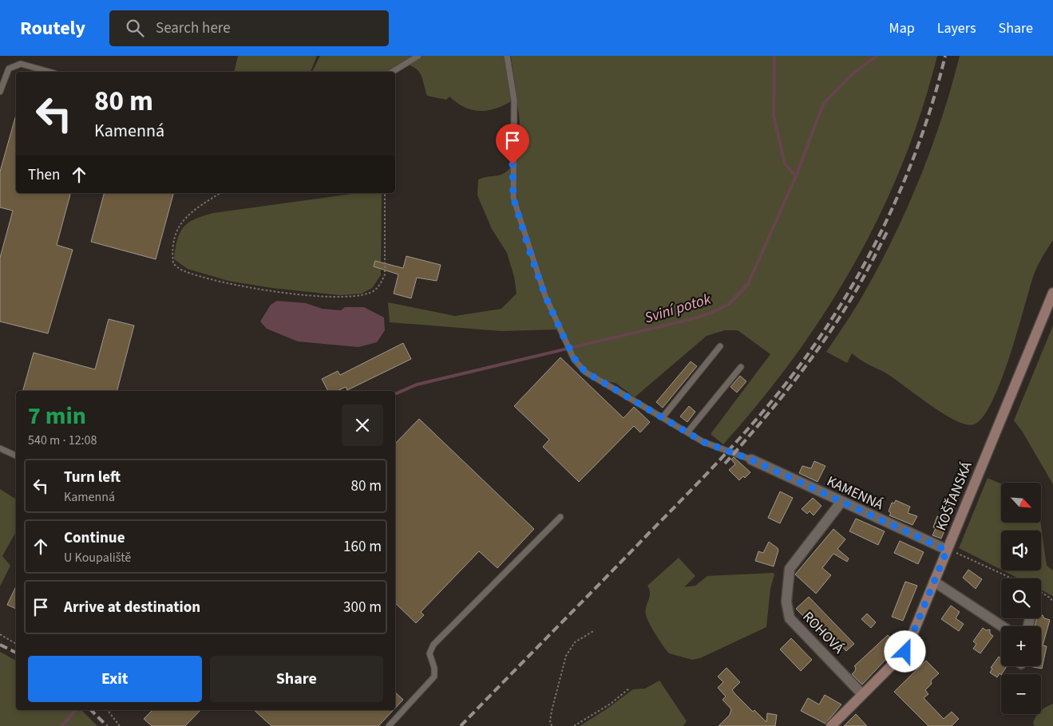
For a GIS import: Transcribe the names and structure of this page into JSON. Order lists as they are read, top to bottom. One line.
{"streets":{"street":["KAMENNÁ","KOŠŤANSKÁ","ROHOVÁ"]},"crossings":[["KAMENNÁ","KOŠŤANSKÁ"],["KAMENNÁ","ROHOVÁ"],["KOŠŤANSKÁ","ROHOVÁ"]],"water":["Sviní potok"],"north":"bottom right","page":{"header":"Routely","search":"Search here","nav":["Map","Layers","Share"],"turn":["80 m","Kamenná"],"then":"Then","heading":["7 min","540 m · 12:08"],"list":[{"name":"Turn left","note":"Kamenná","value":"80 m"},{"name":"Continue","note":"U Koupaliště","value":"160 m"},{"name":"Arrive at destination","value":"300 m"}],"map_buttons":["+","−"],"buttons":["Exit","Share"]}}
